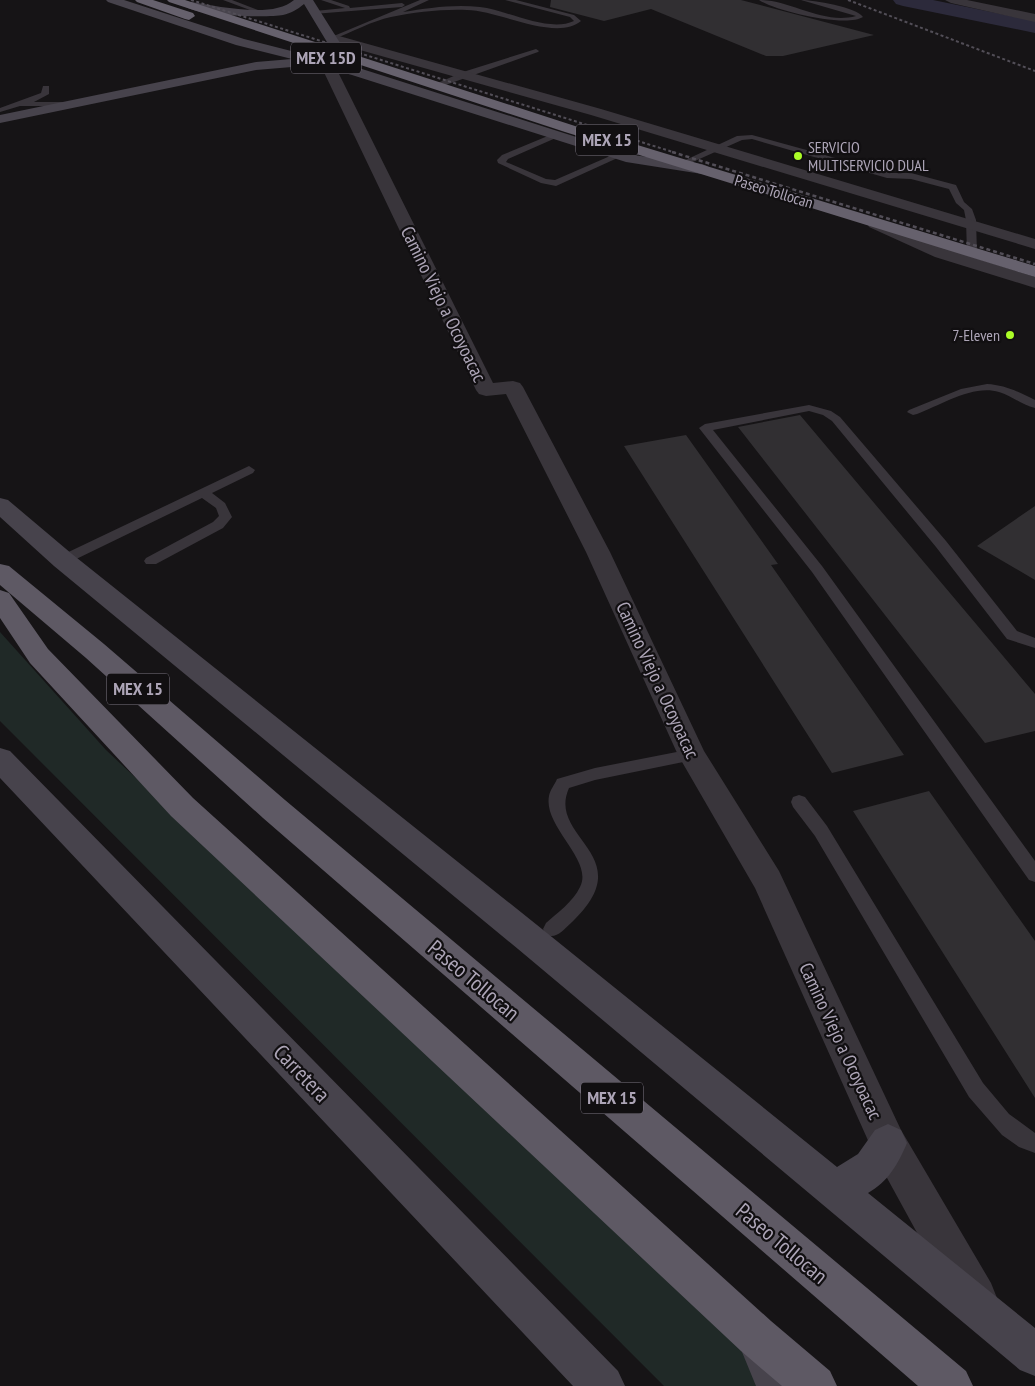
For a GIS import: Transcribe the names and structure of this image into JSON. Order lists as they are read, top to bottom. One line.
{"streets":{"highway":["MEX 15D","MEX 15","Paseo Tollocan"],"main road":["Carretera"],"street":["Camino Viejo a Ocoyoacac"]},"crossings":[["MEX 15D","MEX 15"],["MEX 15D","Paseo Tollocan"],["MEX 15","Paseo Tollocan"],["MEX 15","Camino Viejo a Ocoyoacac"]],"places":["SERVICIO MULTISERVICIO DUAL","7-Eleven"]}
